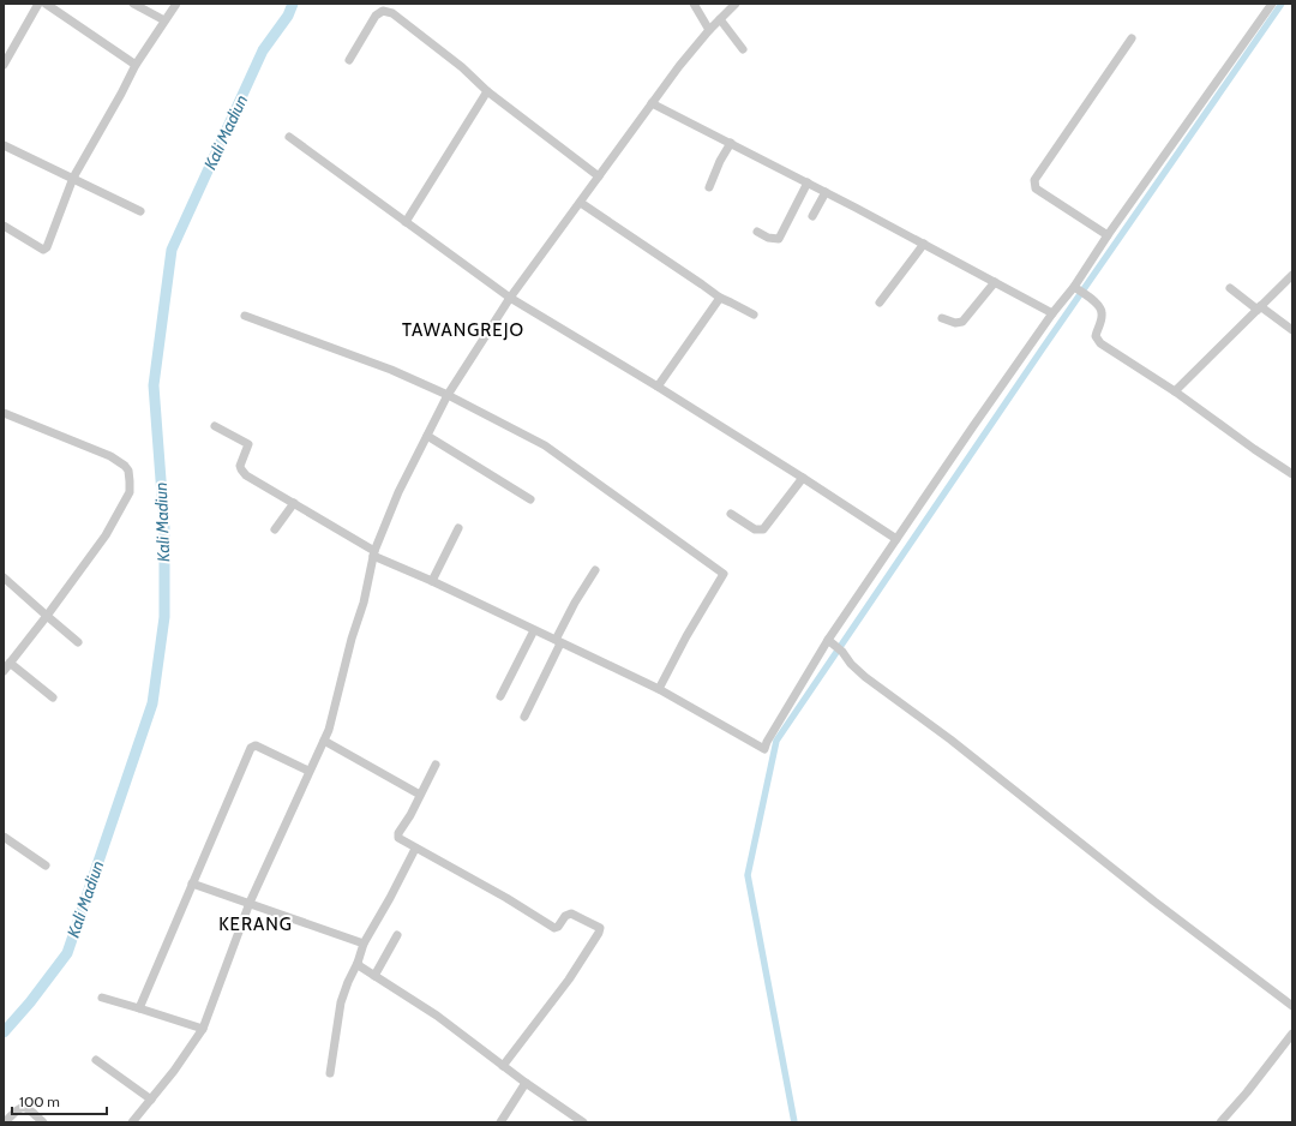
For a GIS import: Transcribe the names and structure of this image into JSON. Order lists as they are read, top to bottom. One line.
{"districts":["TAWANGREJO","KERANG"],"water":["Kali Madiun"],"scale_bar":"100 m"}
